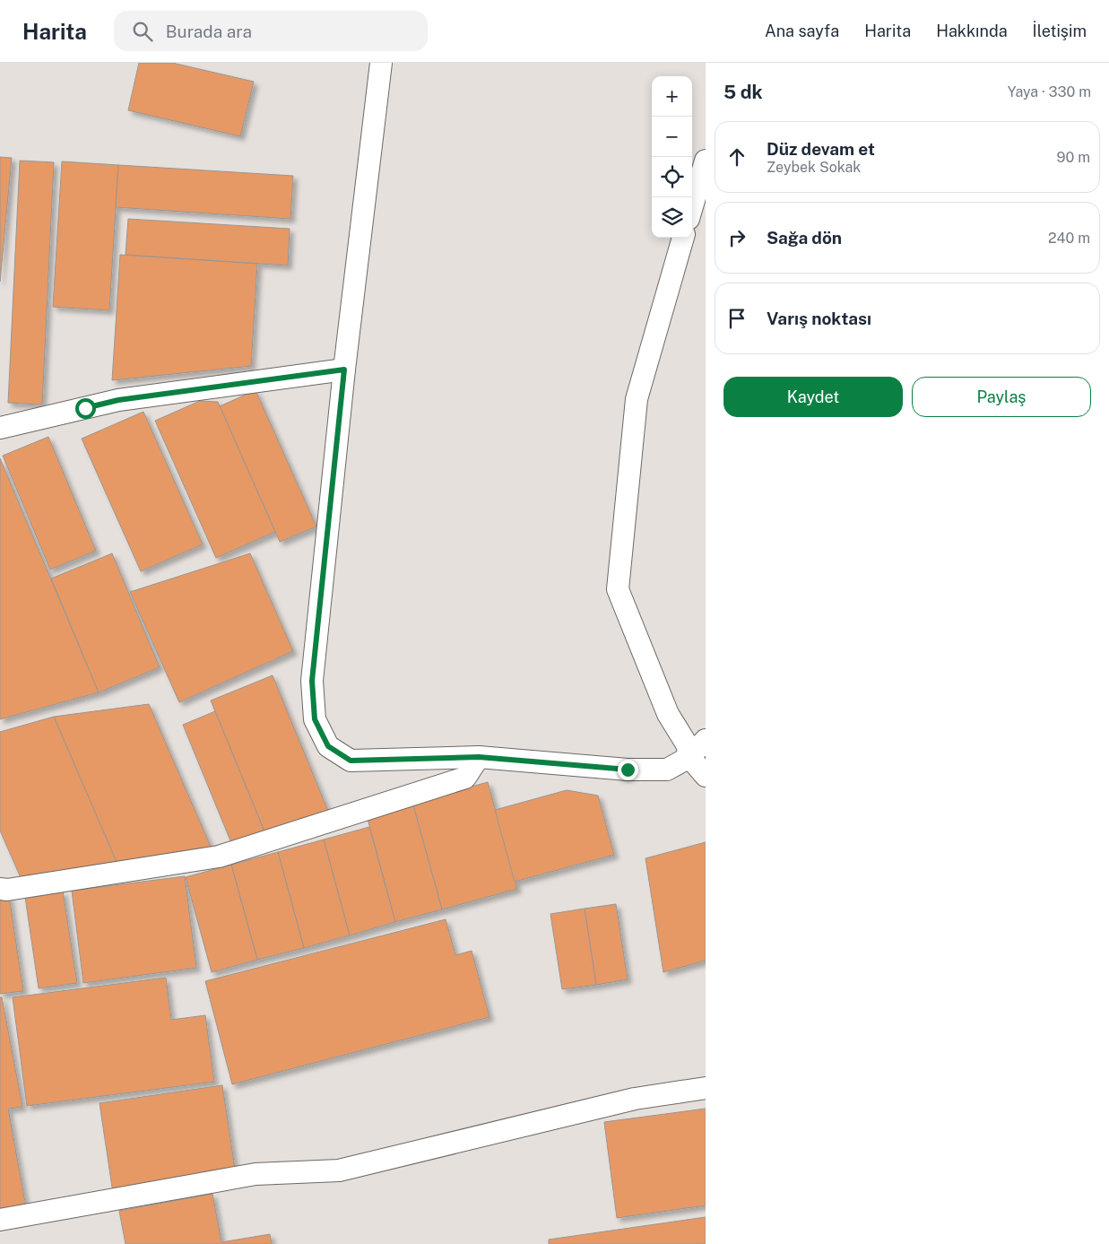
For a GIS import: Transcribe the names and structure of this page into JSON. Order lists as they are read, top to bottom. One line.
{"page":{"header":"Harita","search":"Burada ara","nav":["Ana sayfa","Harita","Hakkında","İletişim"],"heading":["5 dk","Yaya · 330 m"],"map_buttons":["+","−"],"list":[["Düz devam et","Zeybek Sokak","90 m"],["Sağa dön","240 m"],"Varış noktası"],"buttons":["Kaydet","Paylaş"]}}
